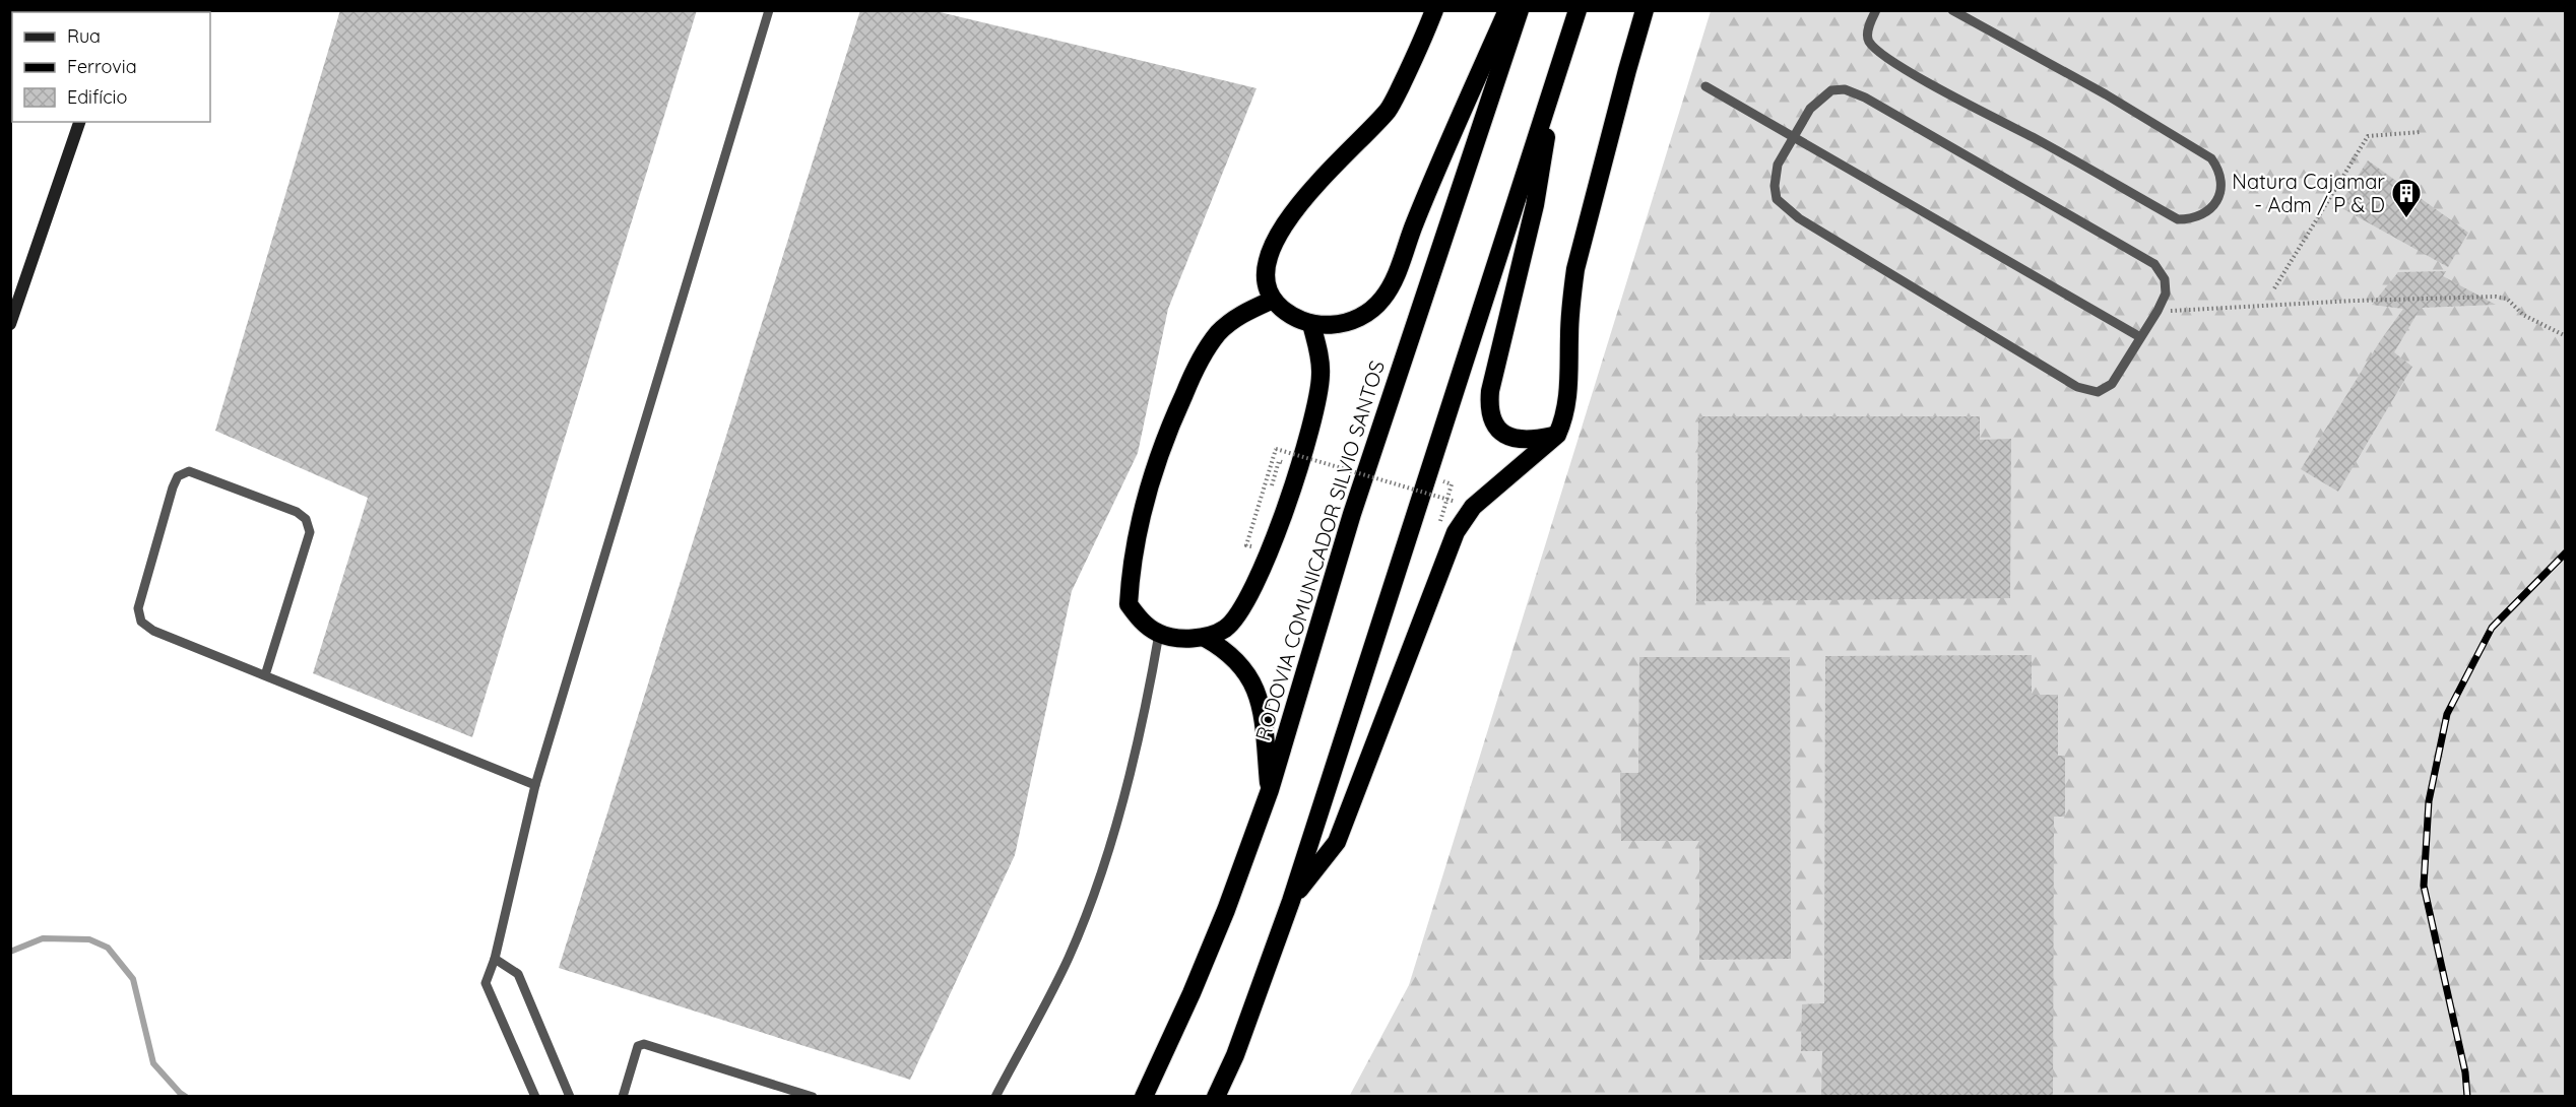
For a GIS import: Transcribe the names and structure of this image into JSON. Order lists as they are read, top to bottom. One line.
{"streets":{"highway":["RODOVIA COMUNICADOR SILVIO SANTOS"]},"places":{"building":["Natura Cajamar - Adm / P & D"]},"legend":["Rua","Ferrovia","Edifício"]}
